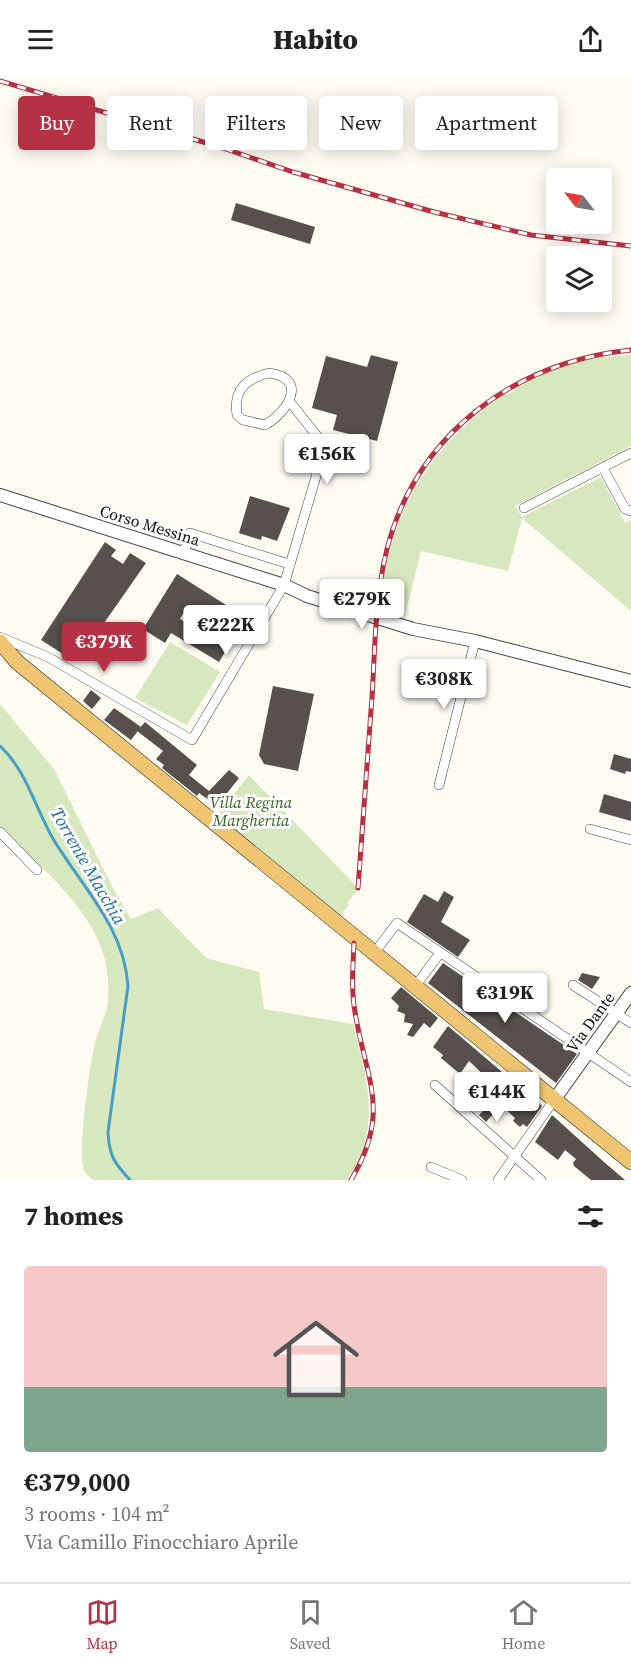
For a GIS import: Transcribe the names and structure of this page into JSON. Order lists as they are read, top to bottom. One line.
{"streets":{"street":["Corso Messina","Via Dante"]},"water":["Torrente Macchia"],"parks":["Villa Regina Margherita"],"north":"top left","page":{"header":"Habito","chip":["Buy","Rent","Filters","New","Apartment"],"price":["€156K","€279K","€222K","€379K","€308K","€319K","€144K"],"heading":"7 homes","list":[{"name":"€379,000","note":"3 rooms · 104 m² · Via Camillo Finocchiaro Aprile"}],"tabs":["Map","Saved","Home"]}}
